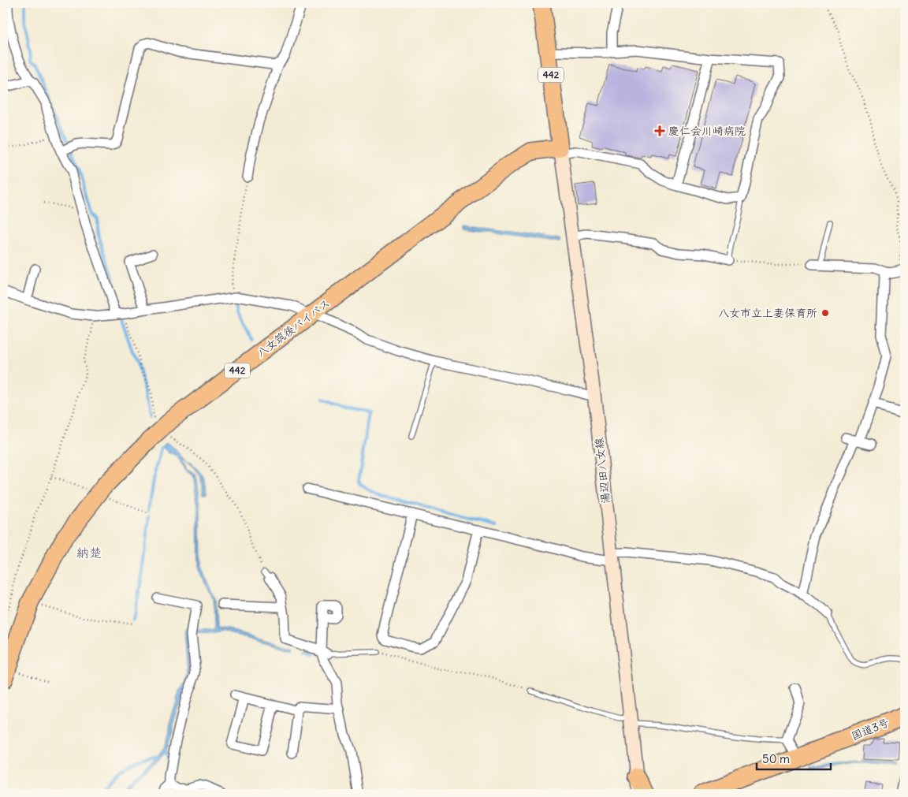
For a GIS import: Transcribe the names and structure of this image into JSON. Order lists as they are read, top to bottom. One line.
{"streets":{"highway":["442","八女筑後バイパス","国道3号"],"main road":["湯辺田八女線"]},"crossings":[["442","八女筑後バイパス"],["442","湯辺田八女線"],["八女筑後バイパス","湯辺田八女線"]],"districts":["納楚"],"places":{"health":["慶仁会川崎病院"],"other":["八女市立上妻保育所"]},"scale_bar":"50 m"}
